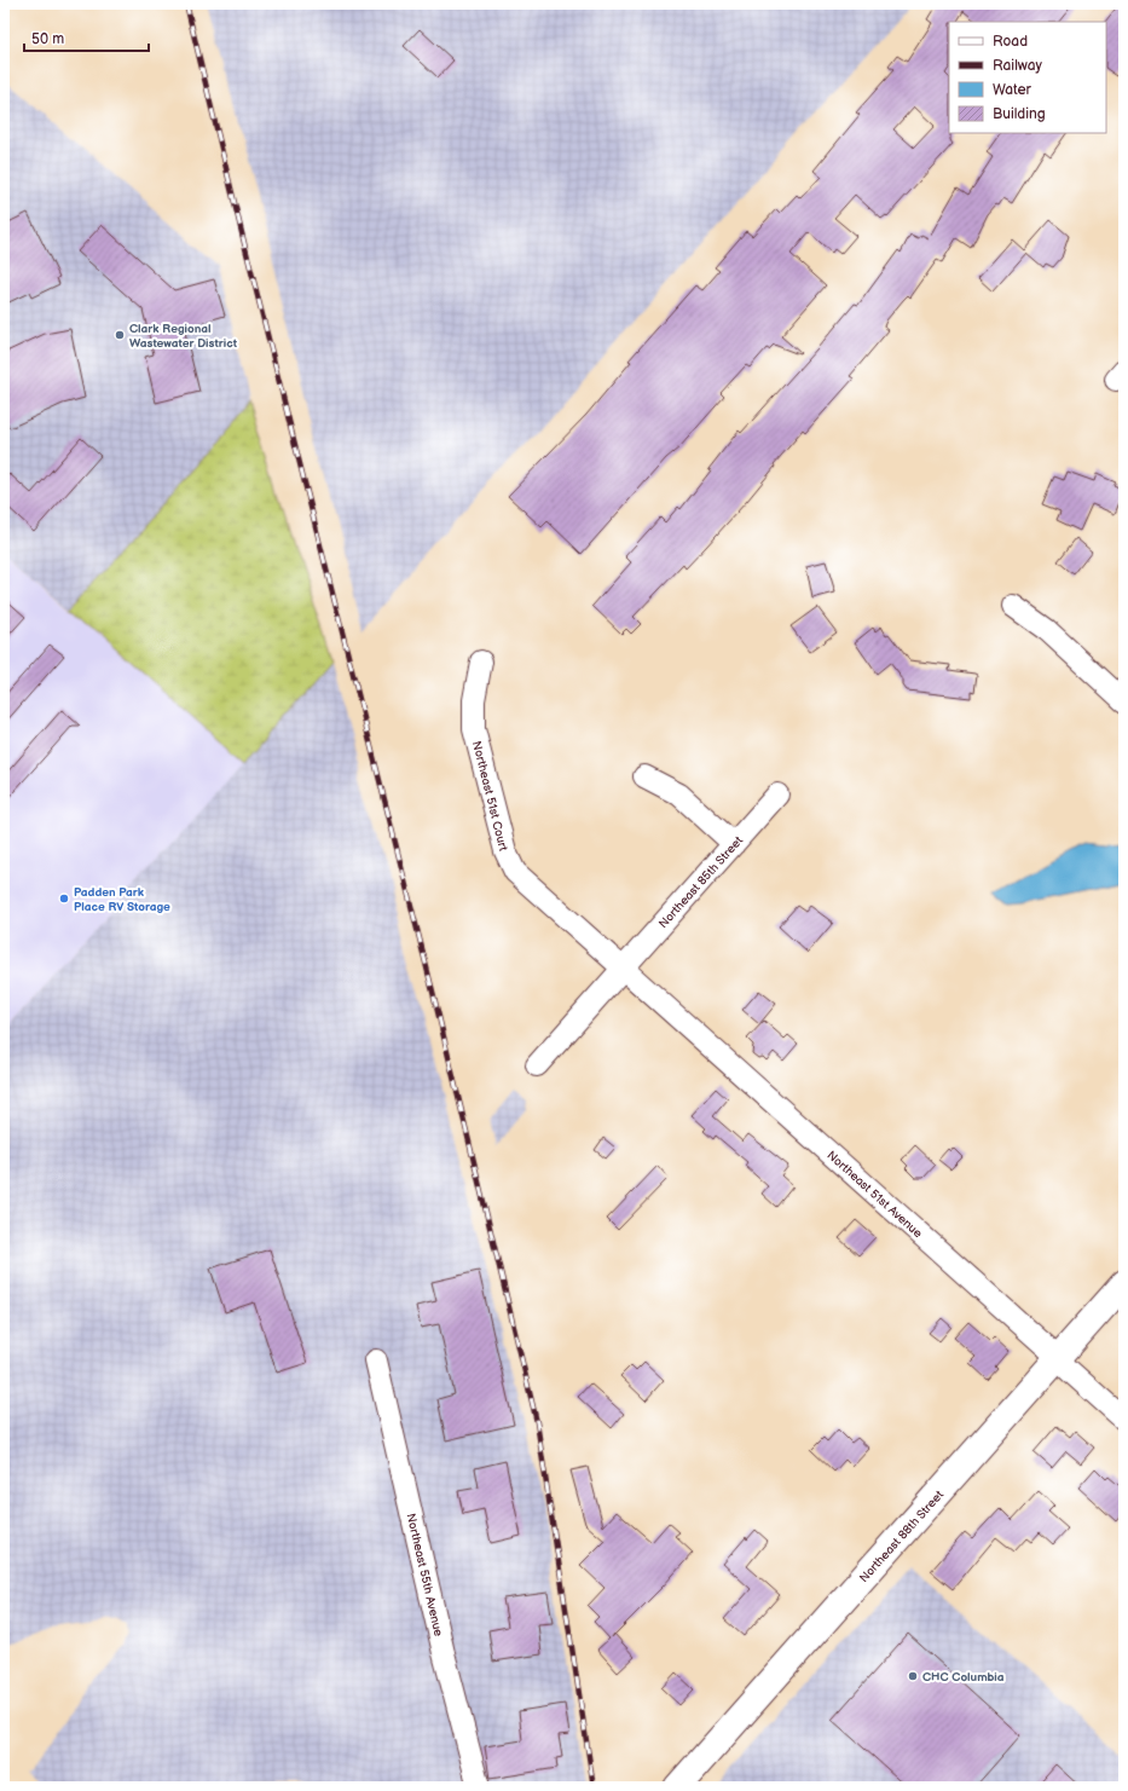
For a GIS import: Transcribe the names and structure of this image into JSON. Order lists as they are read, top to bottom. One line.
{"streets":{"main road":["Northeast 88th Street"],"street":["Northeast 51st Court","Northeast 85th Street","Northeast 51st Avenue","Northeast 55th Avenue"]},"crossings":[["Northeast 51st Court","Northeast 85th Street"],["Northeast 51st Court","Northeast 51st Avenue"],["Northeast 85th Street","Northeast 51st Avenue"],["Northeast 51st Avenue","Northeast 88th Street"]],"places":["Clark Regional Wastewater District","Padden Park Place RV Storage","CHC Columbia"],"legend":["Road","Railway","Water","Building"],"scale_bar":"50 m"}
